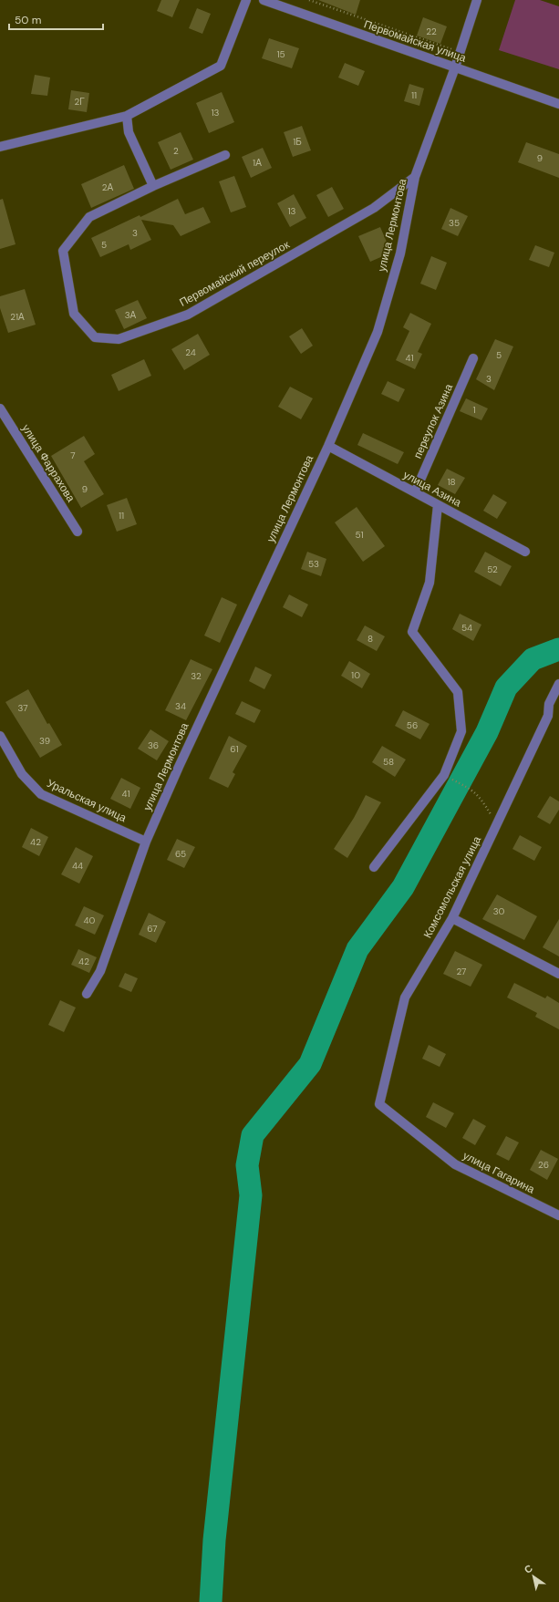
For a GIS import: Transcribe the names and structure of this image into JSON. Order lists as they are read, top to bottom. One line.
{"streets":{"street":["Первомайская улица","улица Лермонтова","Первомайский переулок","переулок Азина","улица Фаррахова","улица Азина","Уральская улица","Комсомольская улица","улица Гагарина"]},"crossings":[["Первомайская улица","улица Лермонтова"],["улица Лермонтова","Первомайский переулок"],["улица Лермонтова","улица Азина"],["улица Лермонтова","Уральская улица"],["переулок Азина","улица Азина"],["Комсомольская улица","улица Гагарина"]],"house_numbers":["22","15","11","2Г","13","1Б","2","9","1А","2А","13","35","3","5","3А","21А","24","5","41","3","1","7","18","9","11","51","53","52","54","8","10","32","34","37","56","39","36","61","58","41","42","65","44","30","40","67","42","27","26"],"scale_bar":"50 m","north":"top left"}
